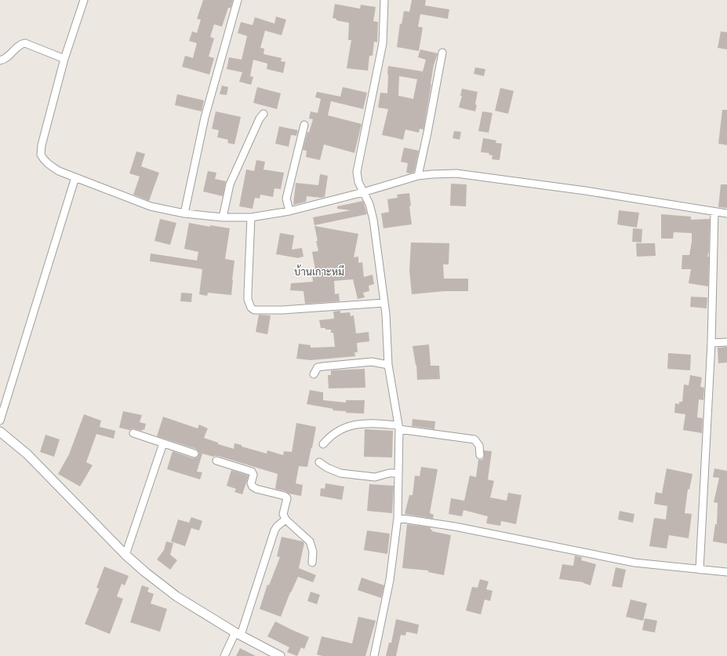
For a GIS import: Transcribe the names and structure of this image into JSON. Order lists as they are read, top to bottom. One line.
{"districts":["บ้านเกาะหมี"]}
